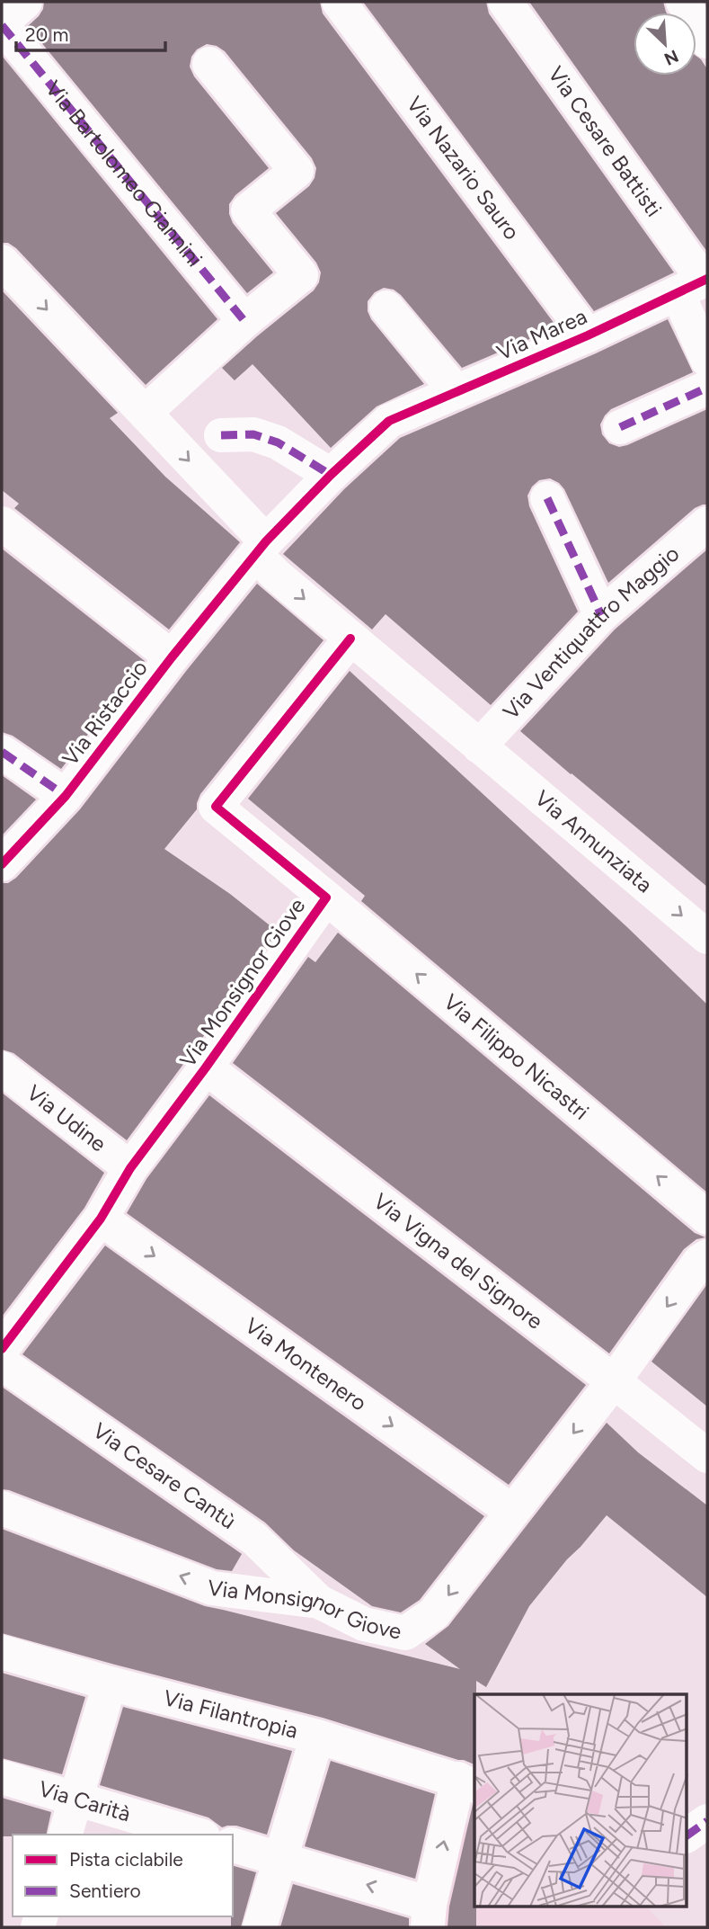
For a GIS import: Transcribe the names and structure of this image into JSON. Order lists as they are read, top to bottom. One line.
{"streets":{"street":["Via Cesare Battisti","Via Nazario Sauro","Via Bartolomeo Giannini","Via Marea","Via Ventiquattro Maggio","Via Ristaccio","Via Annunziata","Via Monsignor Giove","Via Filippo Nicastri","Via Udine","Via Vigna del Signore","Via Montenero","Via Cesare Cantù","Via Filantropia","Via Carità"]},"crossings":[["Via Cesare Battisti","Via Marea"],["Via Nazario Sauro","Via Marea"],["Via Marea","Via Ristaccio"],["Via Ventiquattro Maggio","Via Annunziata"],["Via Ristaccio","Via Annunziata"],["Via Annunziata","Via Monsignor Giove"],["Via Monsignor Giove","Via Filippo Nicastri"],["Via Monsignor Giove","Via Udine"],["Via Monsignor Giove","Via Vigna del Signore"],["Via Monsignor Giove","Via Montenero"],["Via Monsignor Giove","Via Cesare Cantù"]],"one_way":["Via Monsignor Giove","Via Filippo Nicastri","Via Montenero"],"legend":["Pista ciclabile","Sentiero"],"scale_bar":"20 m","north":"bottom right"}
